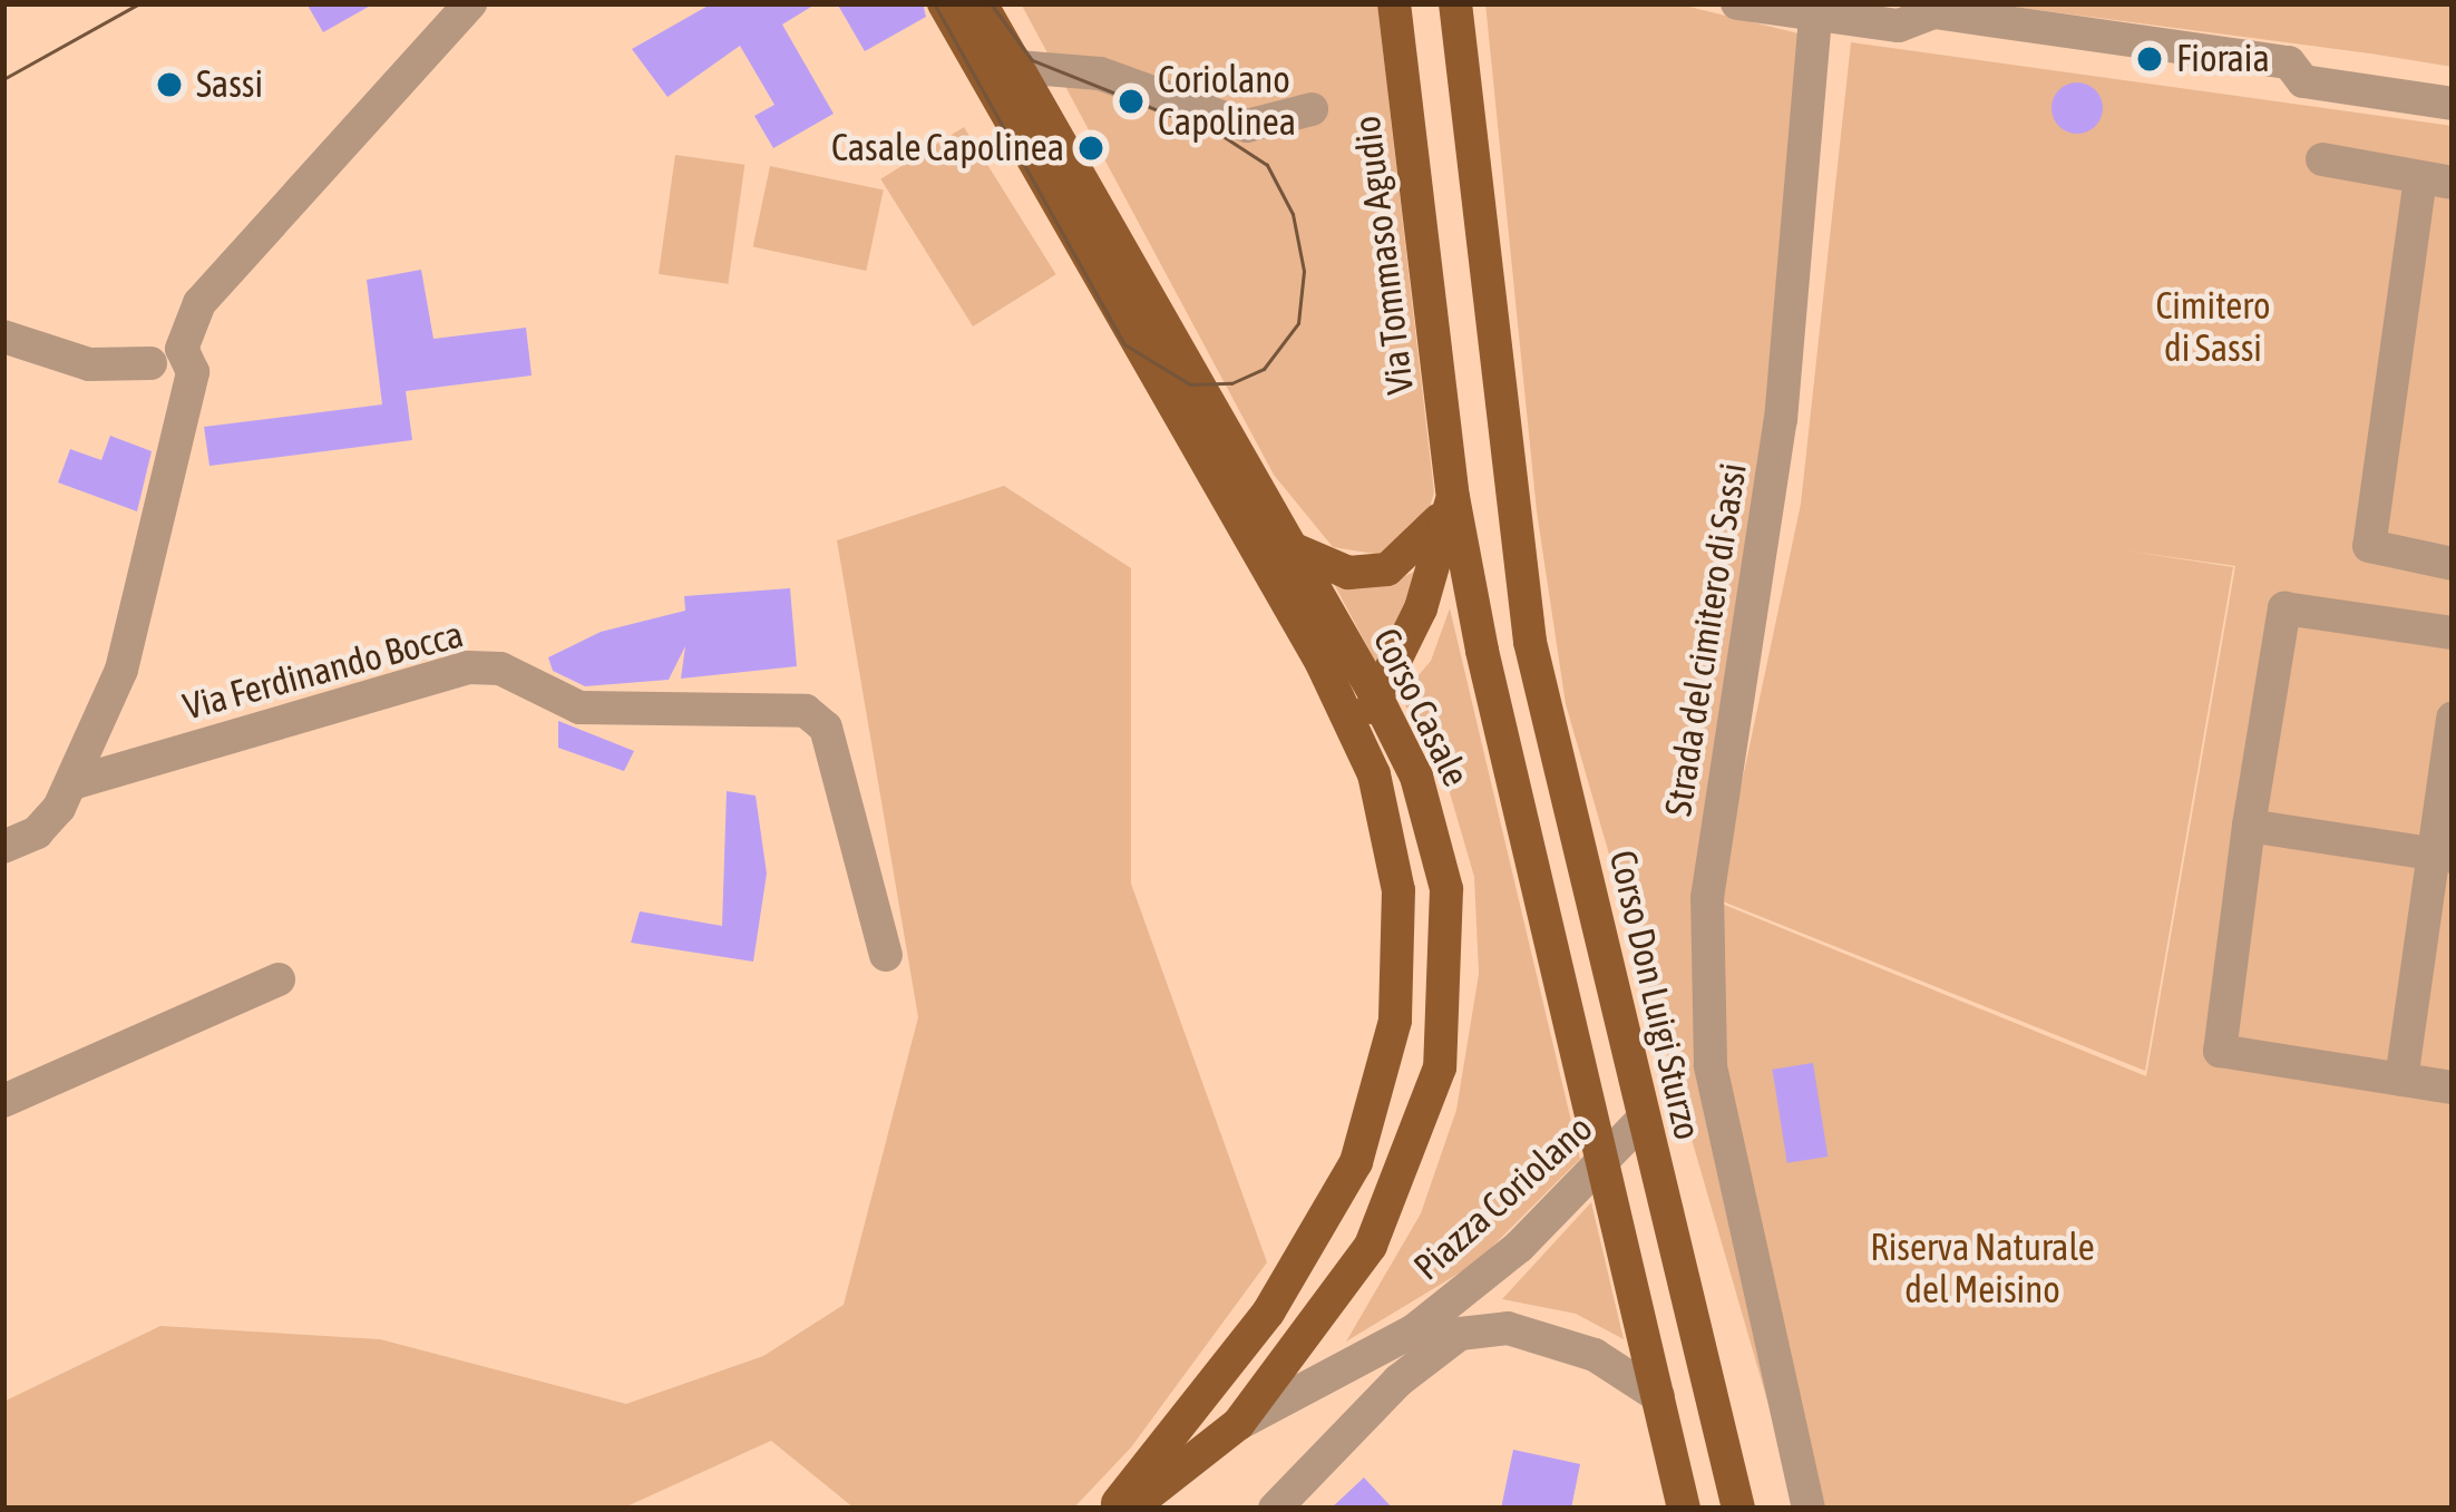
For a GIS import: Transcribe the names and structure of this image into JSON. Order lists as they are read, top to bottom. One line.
{"streets":{"main road":["Via Tommaso Agudio","Corso Casale","Corso Don Luigi Sturzo"],"street":["Strada del cimitero di Sassi","Via Ferdinando Bocca","Piazza Coriolano"]},"crossings":[["Corso Casale","Piazza Coriolano"],["Corso Don Luigi Sturzo","Piazza Coriolano"]],"parks":["Cimitero di Sassi","Riserva Naturale del Meisino"],"places":["Fioraia","Sassi","Coriolano Capolinea","Casale Capolinea"]}
